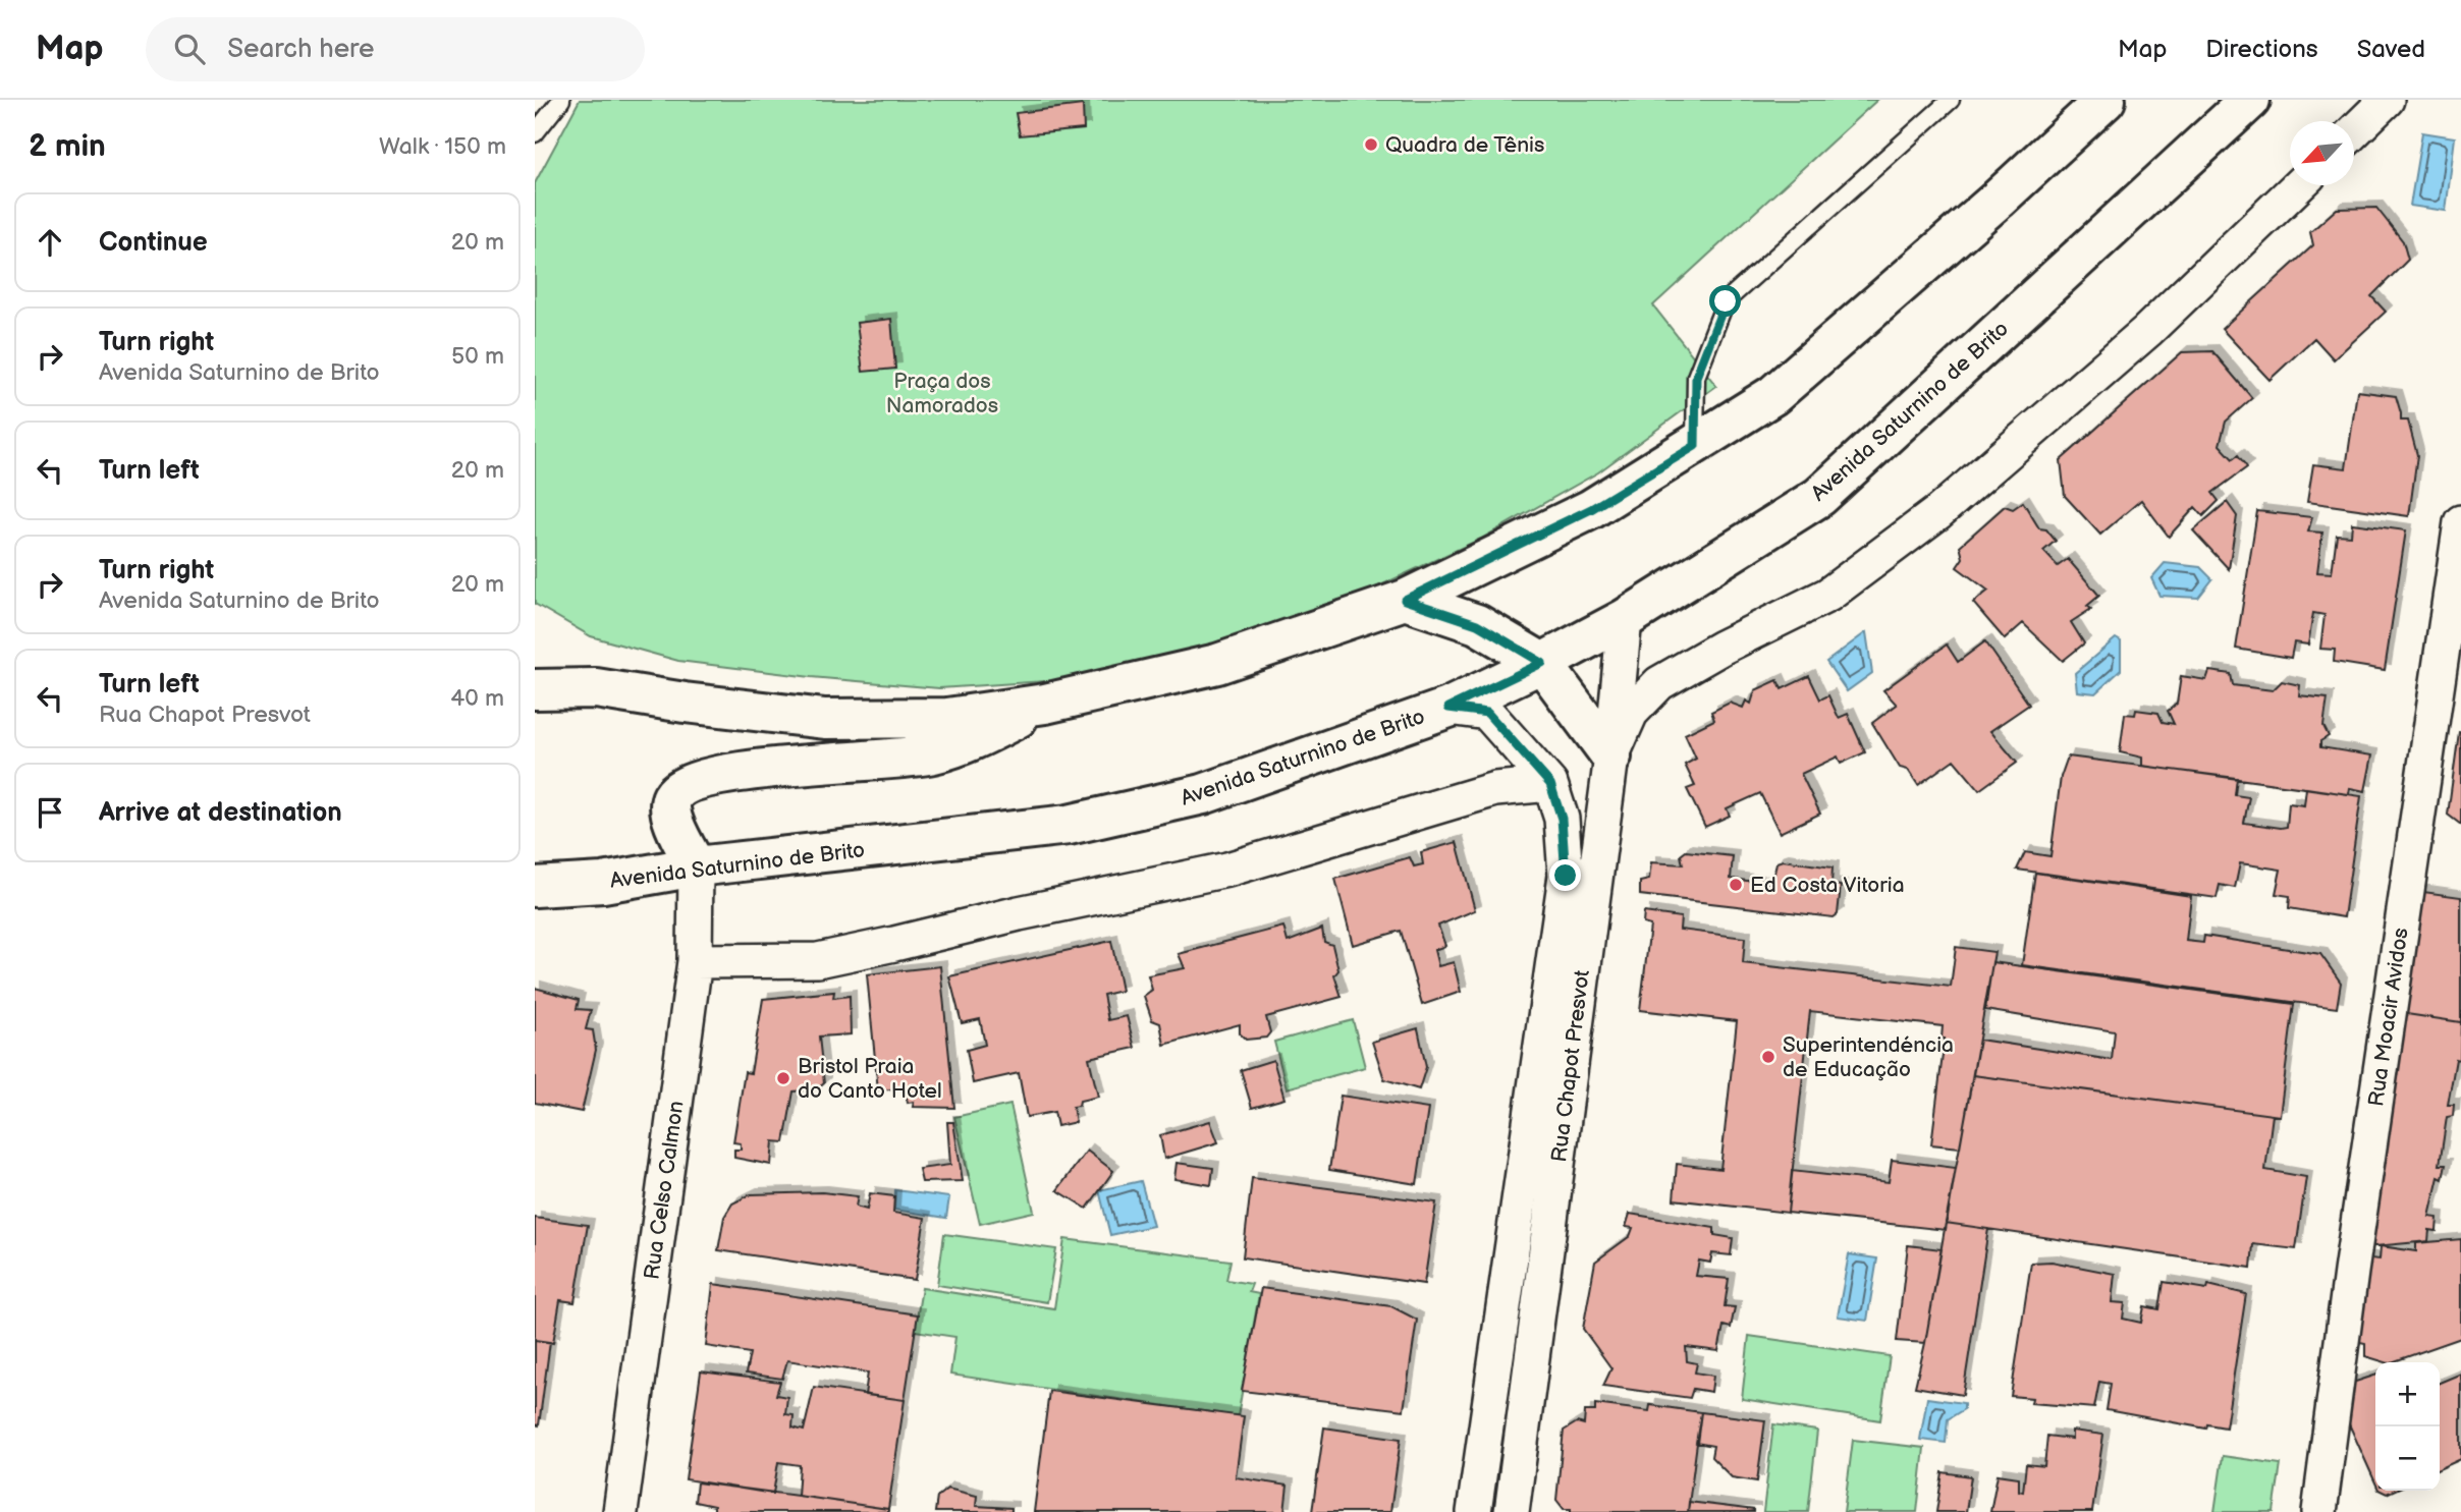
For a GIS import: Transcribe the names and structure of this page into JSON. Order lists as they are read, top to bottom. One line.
{"streets":{"main road":["Avenida Saturnino de Brito"],"street":["Rua Moacir Avidos","Rua Chapot Presvot","Rua Celso Calmon"]},"crossings":[["Avenida Saturnino de Brito","Rua Chapot Presvot"],["Avenida Saturnino de Brito","Rua Celso Calmon"]],"parks":["Praça dos Namorados"],"places":["Quadra de Tênis","Ed Costa Vitoria","Superintendéncia de Educação","Bristol Praia do Canto Hotel"],"north":"bottom left","page":{"header":"Map","search":"Search here","nav":["Map","Directions","Saved"],"heading":["2 min","Walk · 150 m"],"list":[["Continue","20 m"],["Turn right","Avenida Saturnino de Brito","50 m"],["Turn left","20 m"],["Turn right","Avenida Saturnino de Brito","20 m"],["Turn left","Rua Chapot Presvot","40 m"],"Arrive at destination"],"map_buttons":["+","−"]}}
